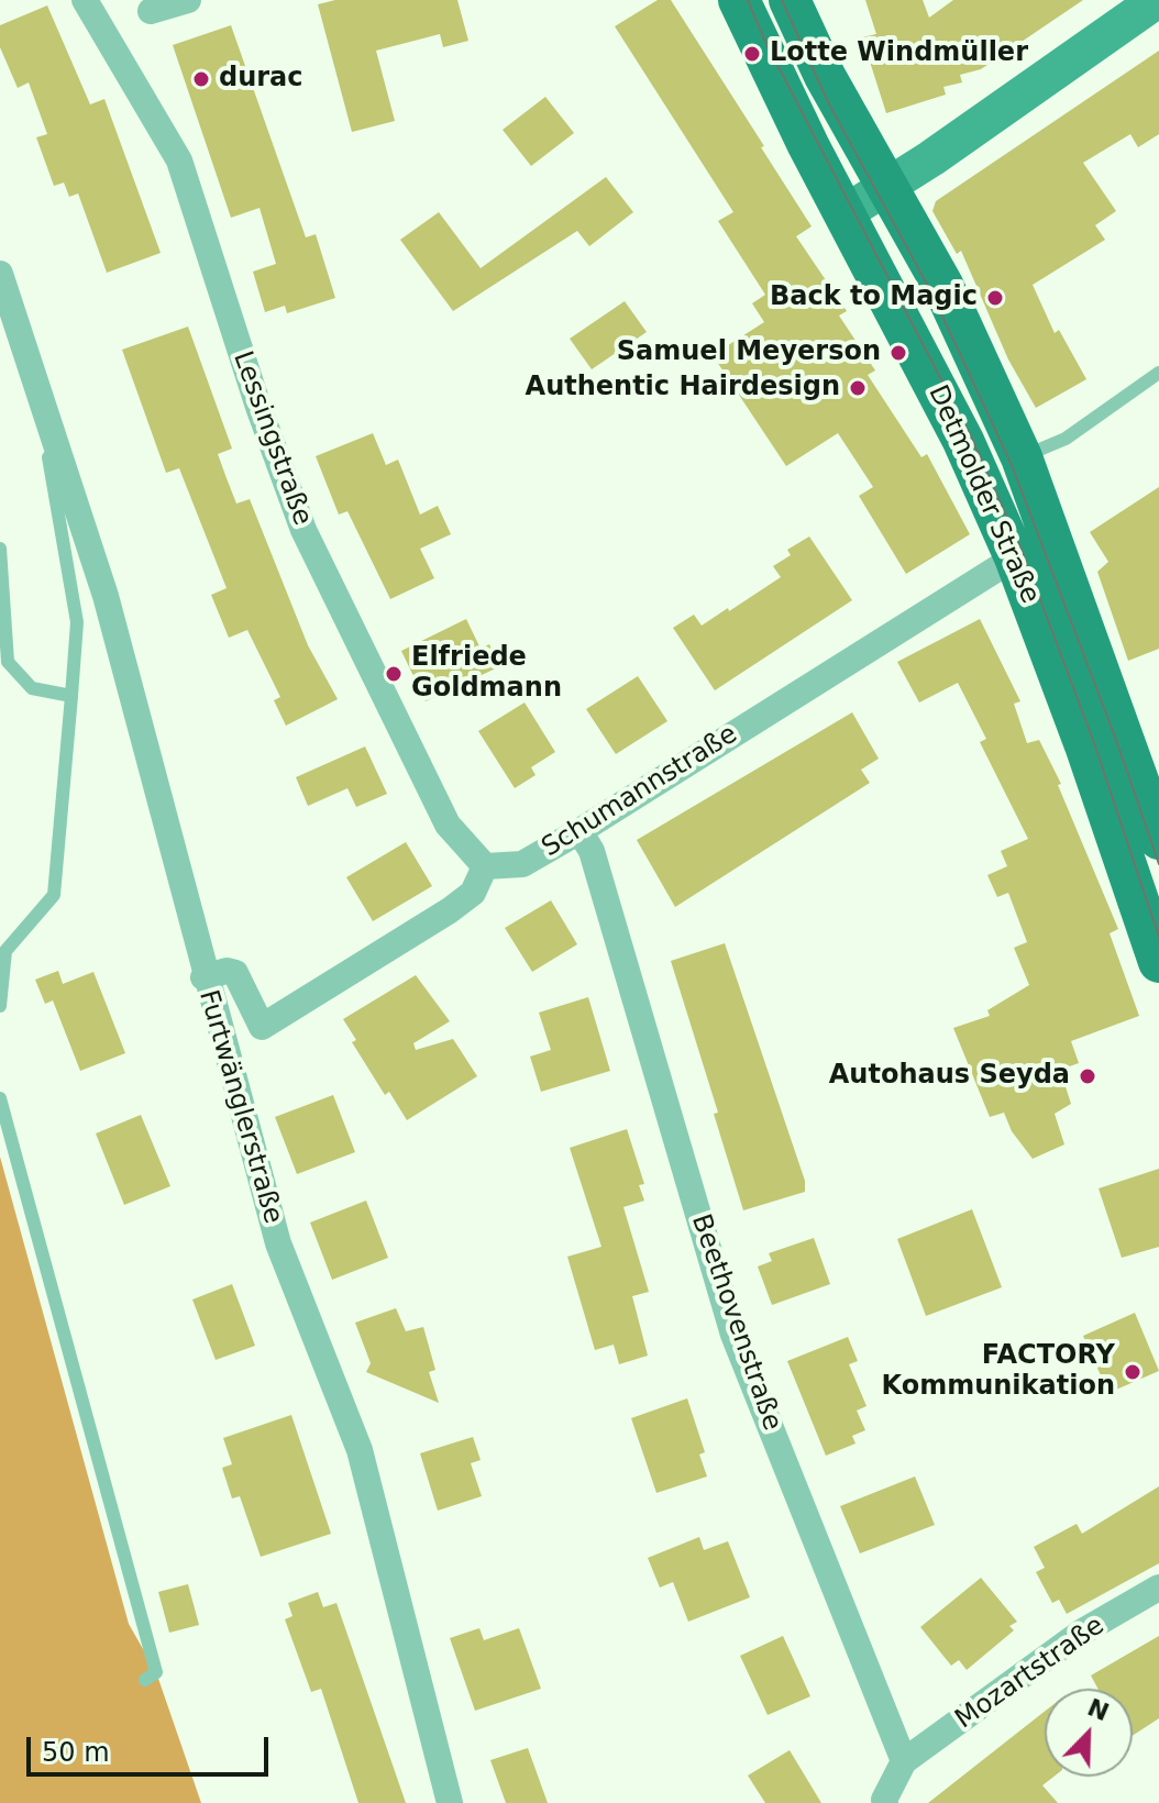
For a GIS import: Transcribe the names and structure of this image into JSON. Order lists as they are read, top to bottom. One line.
{"streets":{"main road":["Detmolder Straße"],"street":["Lessingstraße","Schumannstraße","Furtwänglerstraße","Beethovenstraße","Mozartstraße"]},"crossings":[["Lessingstraße","Schumannstraße"],["Detmolder Straße","Schumannstraße"],["Schumannstraße","Beethovenstraße"],["Beethovenstraße","Mozartstraße"]],"places":["Lotte Windmüller","durac","Back to Magic","Samuel Meyerson","Authentic Hairdesign","Elfriede Goldmann","Autohaus Seyda","FACTORY Kommunikation"],"scale_bar":"50 m","north":"top right"}
